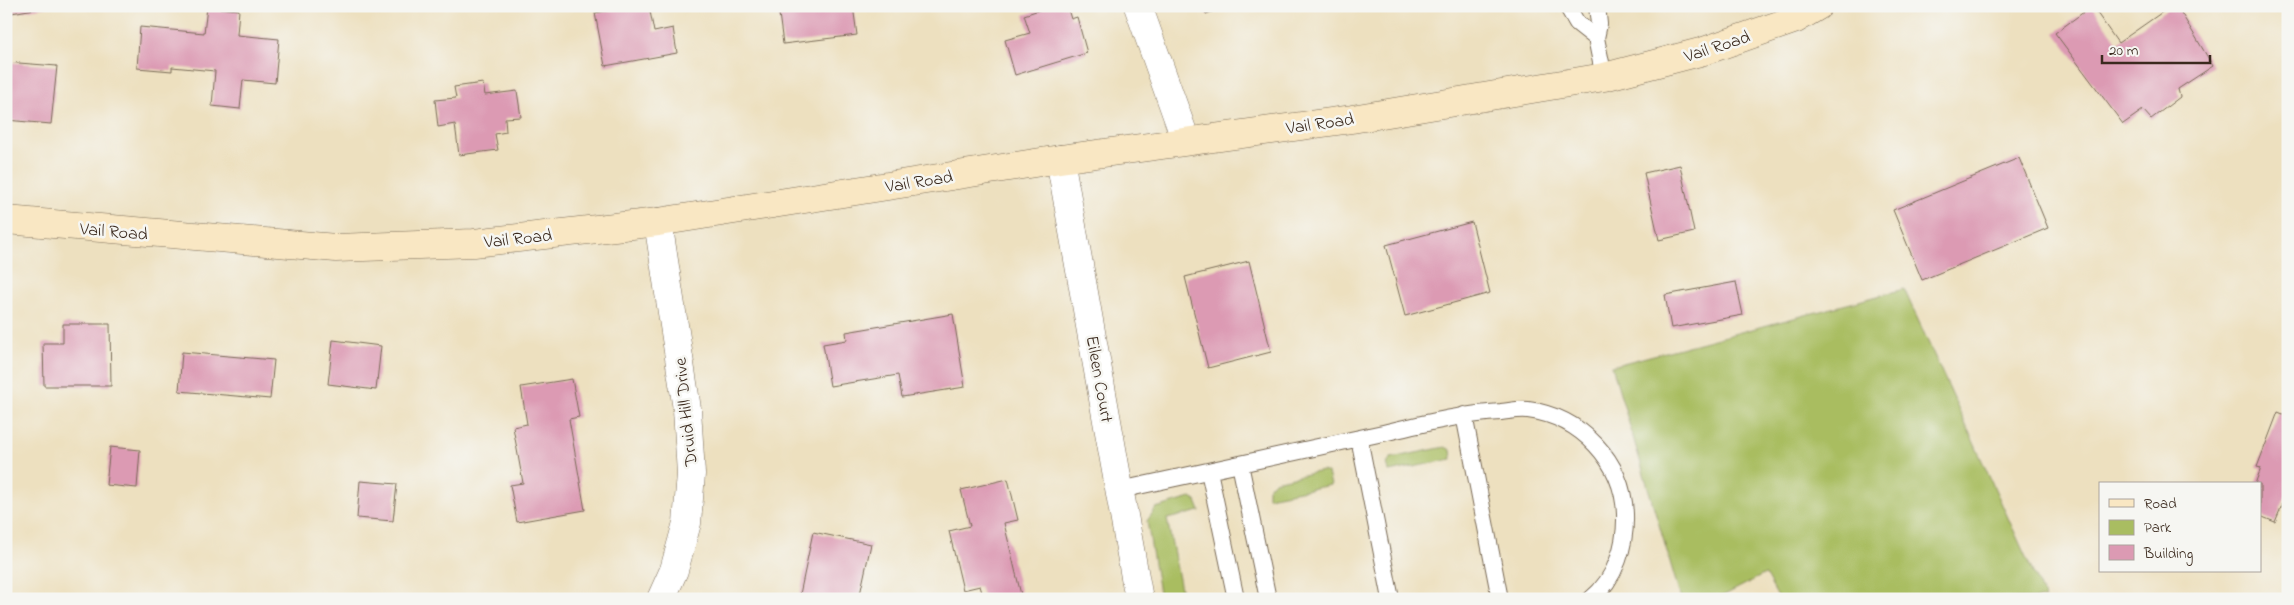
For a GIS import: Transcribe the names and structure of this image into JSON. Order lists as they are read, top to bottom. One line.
{"streets":{"street":["Vail Road","Eileen Court","Druid Hill Drive"]},"crossings":[["Vail Road","Eileen Court"],["Vail Road","Druid Hill Drive"]],"legend":["Road","Park","Building"],"scale_bar":"20 m"}
